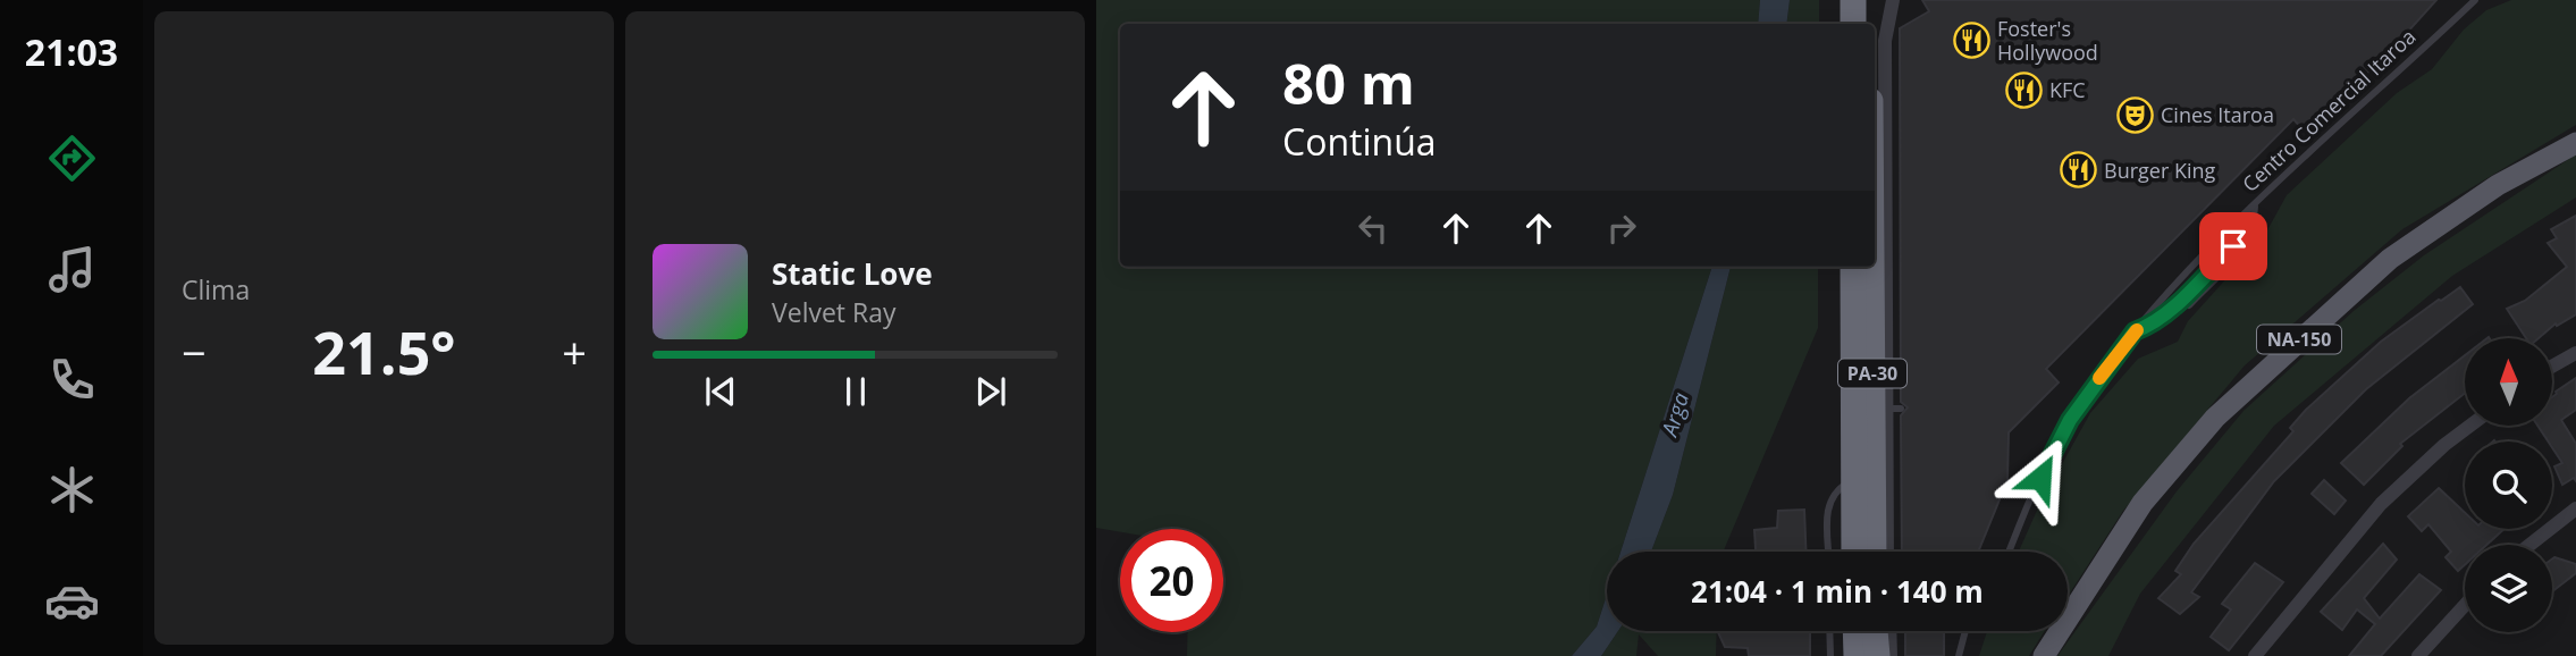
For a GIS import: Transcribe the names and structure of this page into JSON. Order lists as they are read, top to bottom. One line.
{"streets":{"highway":["PA-30"],"main road":["NA-150"],"lane":["Centro Comercial Itaroa"]},"water":["Arga"],"places":{"restaurant":["Foster's Hollywood","KFC","Burger King"],"theatre":["Cines Itaroa"]},"north":"top","page":{"tabs":"21:03","tile":"Clima","turn":["80 m","Continúa"],"song":["Static Love","Velvet Ray"],"heat":["−","21.5°","+"],"limit":"20","trip":"21:04 · 1 min · 140 m"}}
